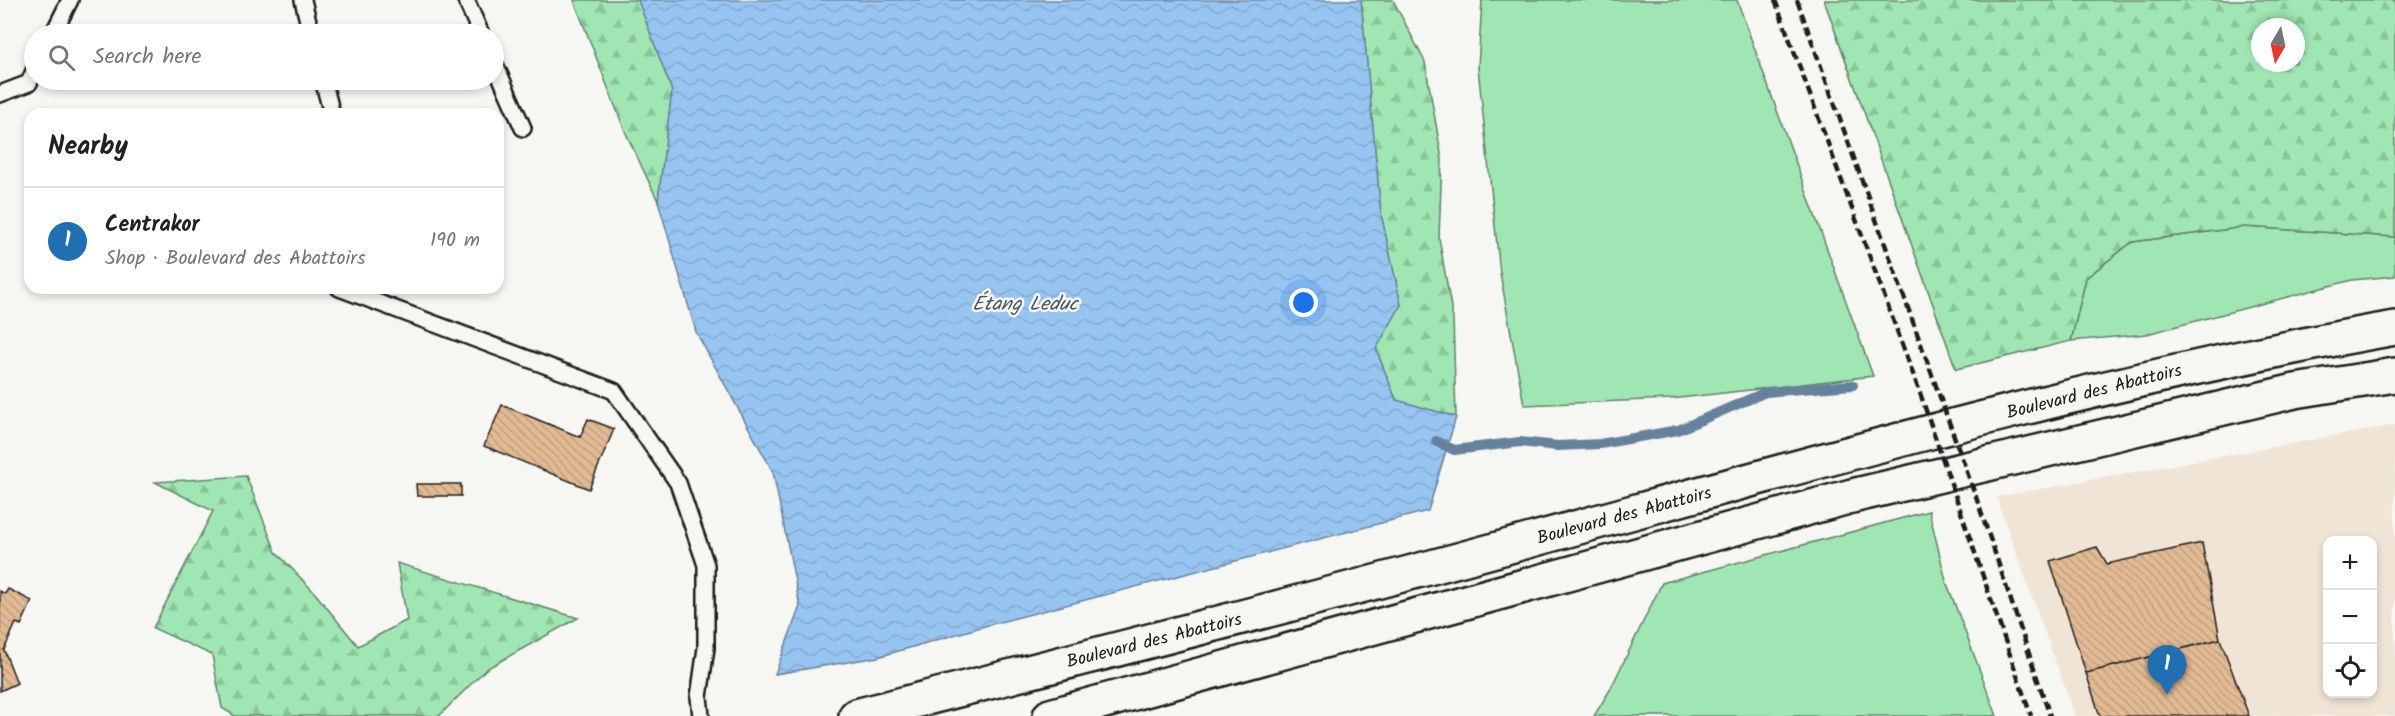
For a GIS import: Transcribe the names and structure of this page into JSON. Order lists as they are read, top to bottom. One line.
{"streets":{"street":["Boulevard des Abattoirs"]},"water":["Étang Leduc"],"north":"bottom","page":{"search":"Search here","heading":"Nearby","list":[{"mark":"1","name":"Centrakor","note":"Shop · Boulevard des Abattoirs","value":"190 m"}],"map_buttons":["+","−"],"pins":"1"}}
